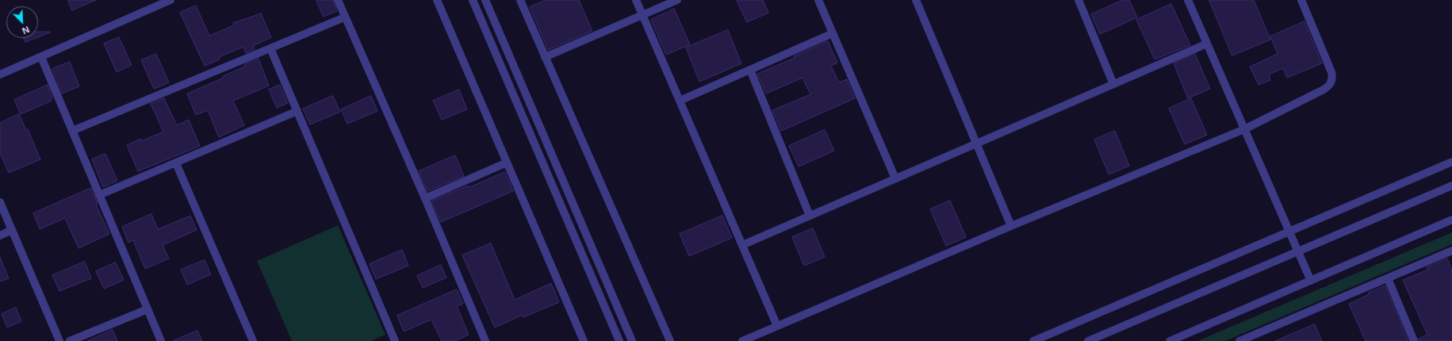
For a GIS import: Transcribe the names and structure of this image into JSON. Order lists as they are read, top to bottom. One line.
{"north":"bottom right"}
